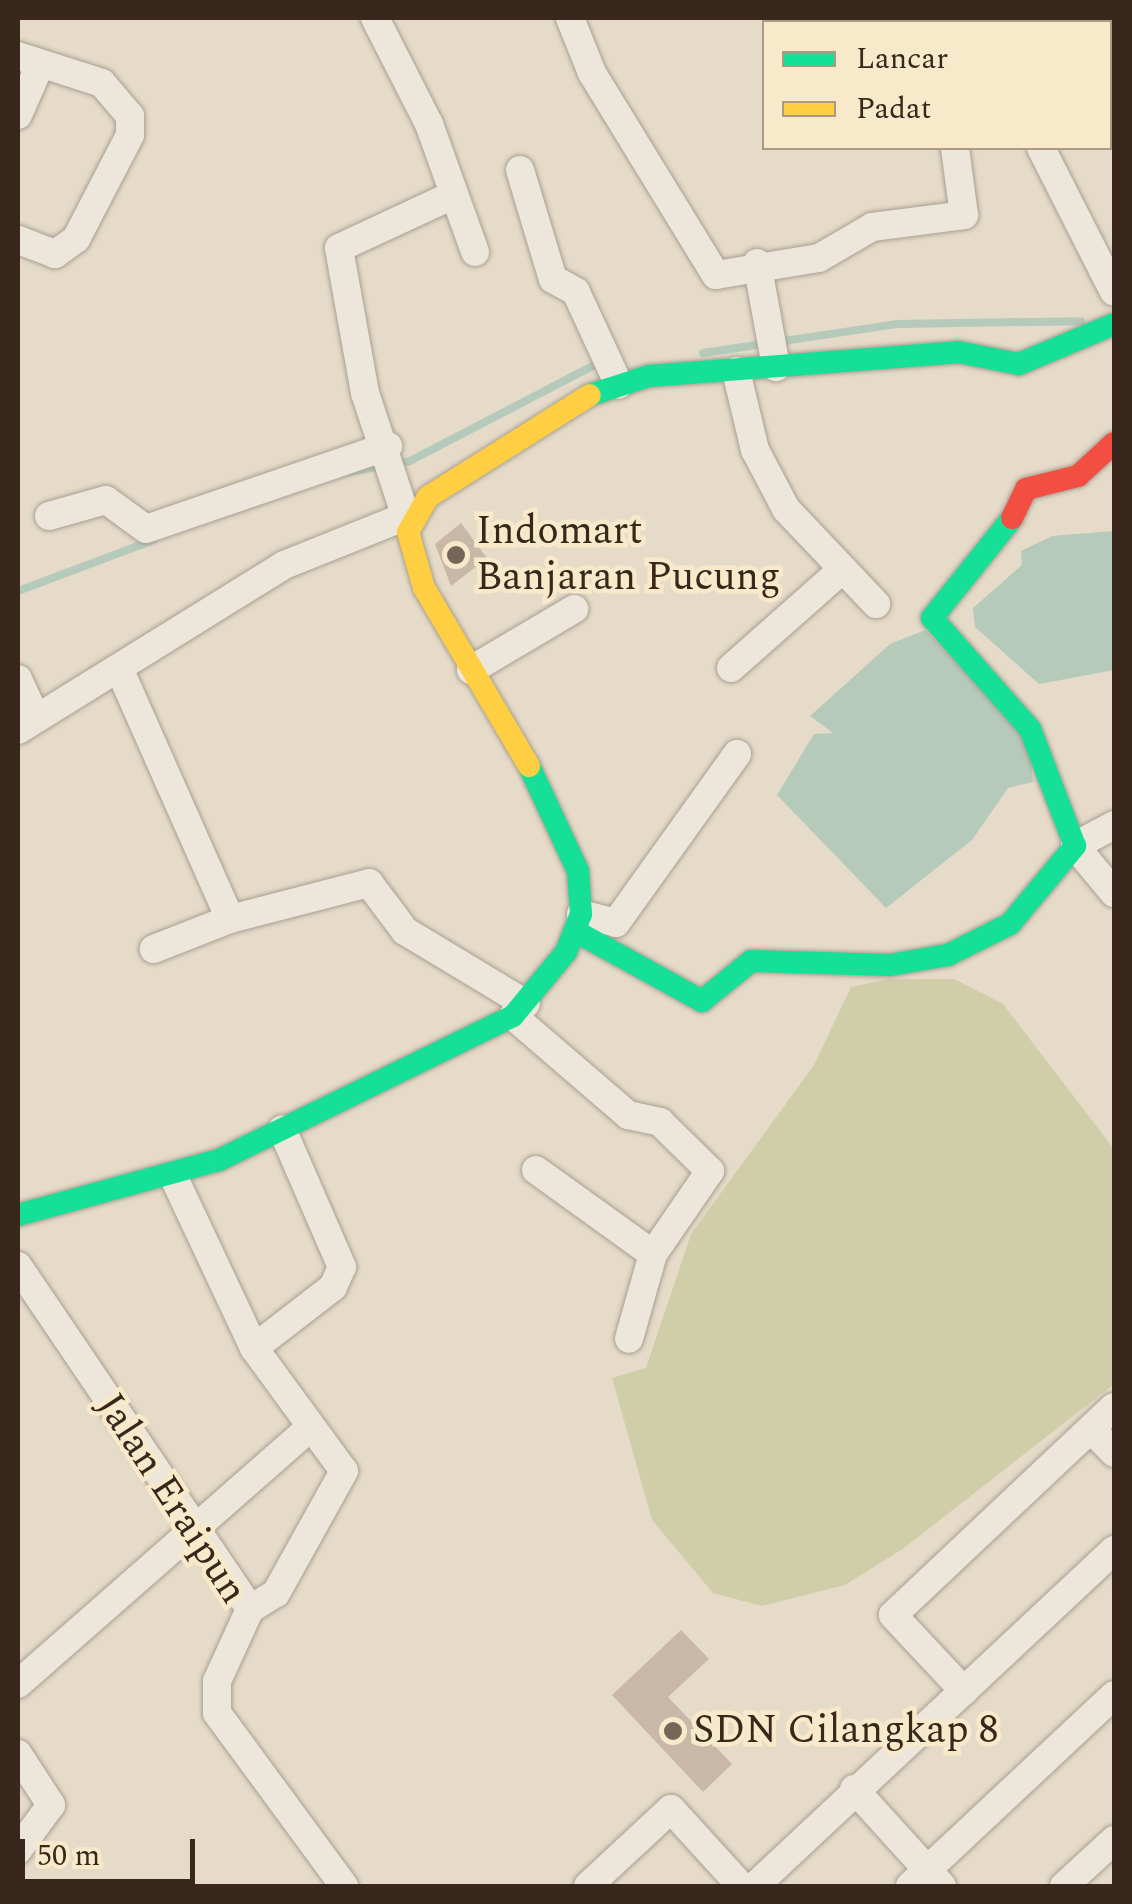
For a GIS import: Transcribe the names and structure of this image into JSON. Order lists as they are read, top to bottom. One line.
{"streets":{"street":["Jalan Eraipun"]},"places":["Indomart Banjaran Pucung","SDN Cilangkap 8"],"legend":["Lancar","Padat"],"scale_bar":"50 m"}
